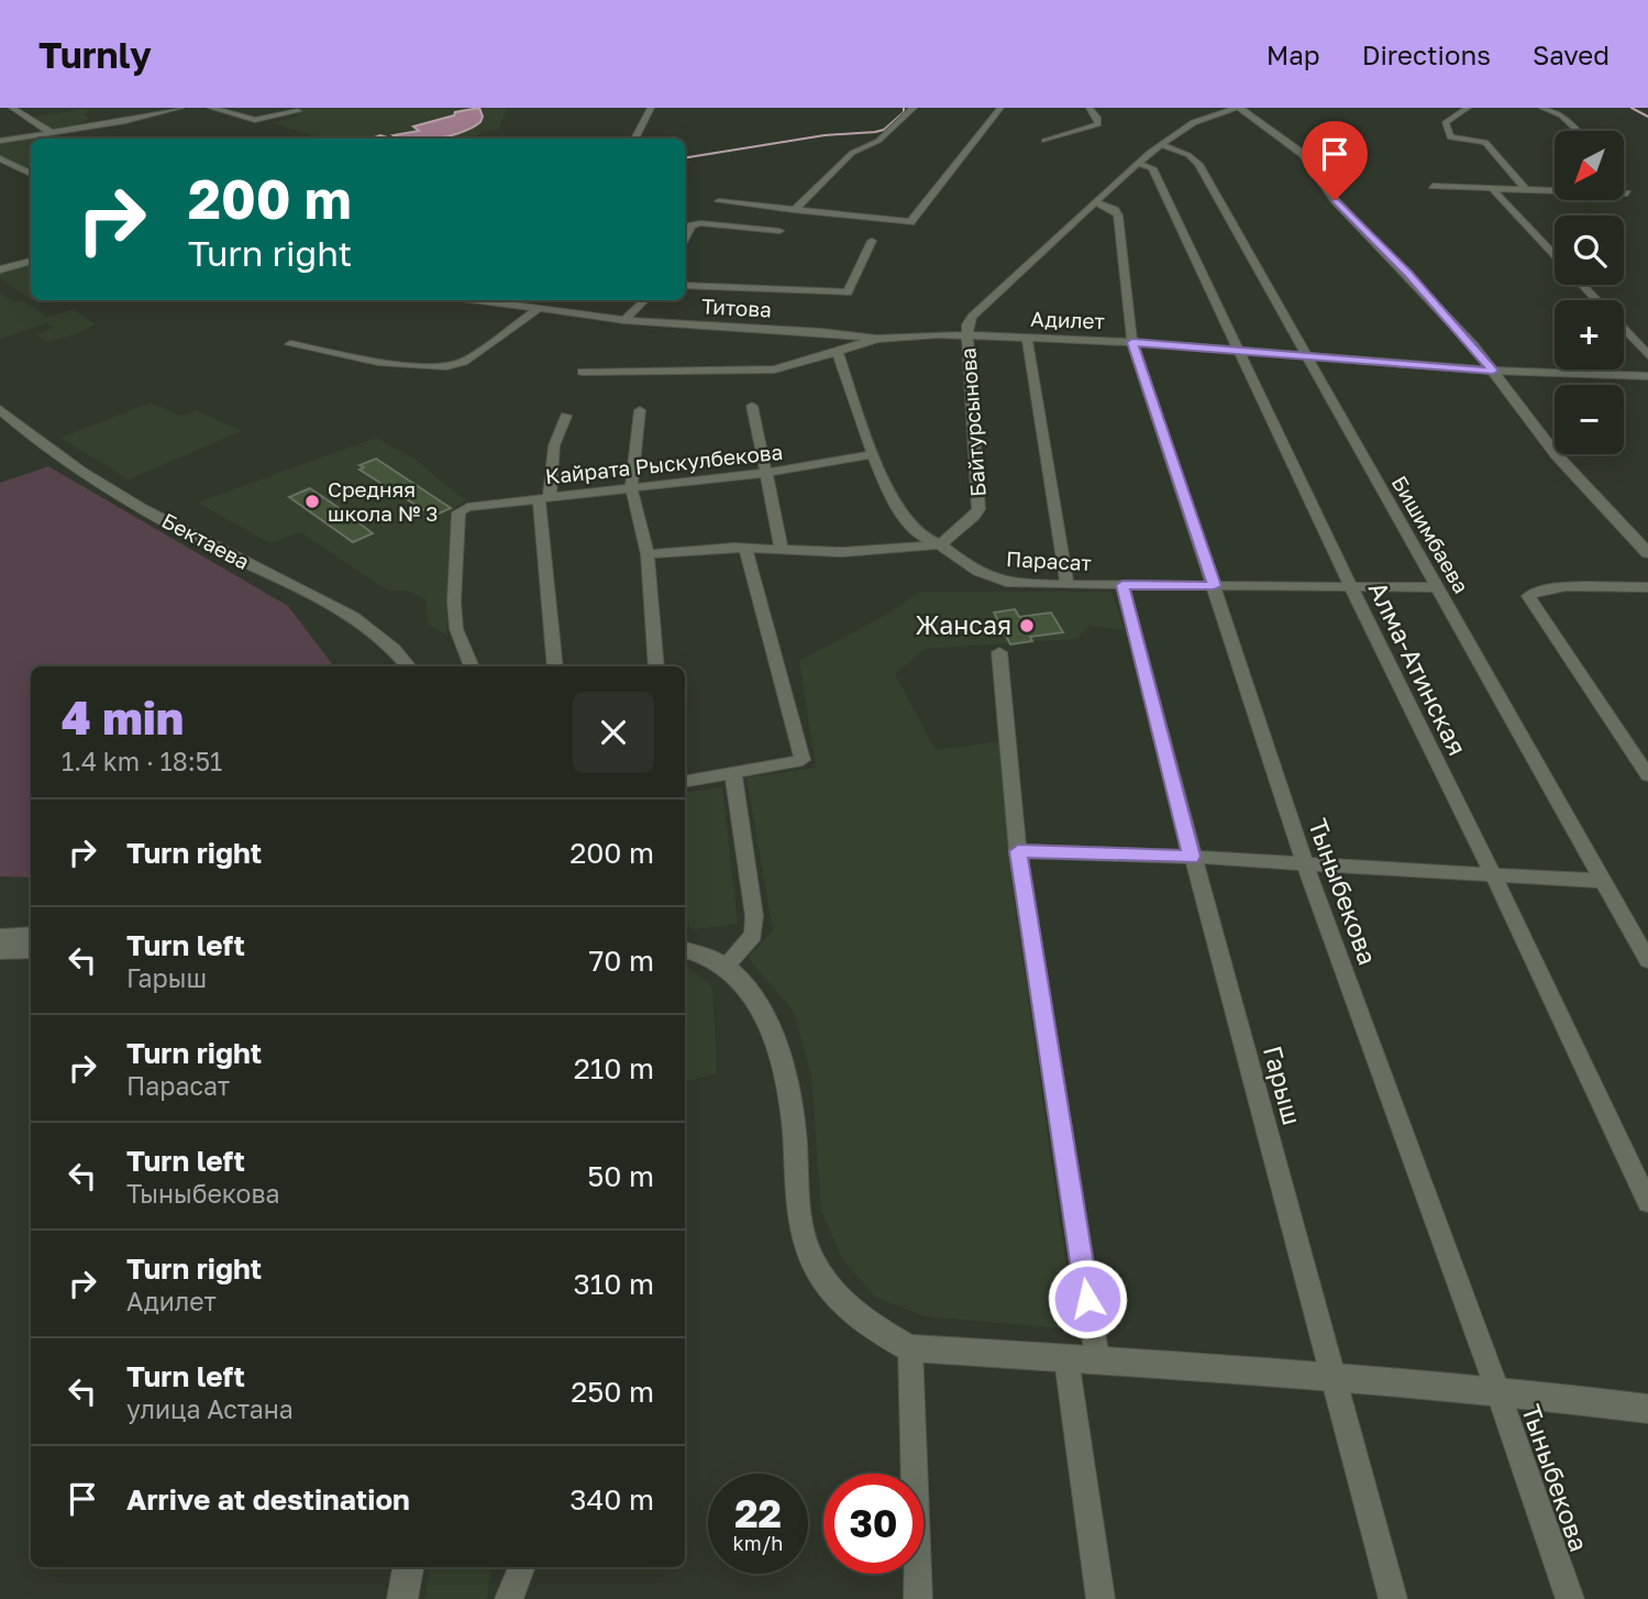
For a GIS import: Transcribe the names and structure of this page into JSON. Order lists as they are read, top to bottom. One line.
{"streets":{"main road":["Бектаева"],"street":["Титова","Адилет","Байтурсынова","Кайрата Рыскулбекова","Бишимбаева","Парасат","Алма-Атинская","Тыныбекова","Гарыш"]},"crossings":[["Титова","Адилет"],["Адилет","Байтурсынова"],["Адилет","Бишимбаева"],["Адилет","Парасат"],["Адилет","Алма-Атинская"],["Адилет","Тыныбекова"],["Байтурсынова","Бишимбаева"],["Байтурсынова","Парасат"],["Байтурсынова","Алма-Атинская"],["Байтурсынова","Тыныбекова"],["Кайрата Рыскулбекова","Парасат"],["Бишимбаева","Парасат"],["Парасат","Алма-Атинская"],["Парасат","Тыныбекова"],["Парасат","Гарыш"]],"places":["Средняя школа № 3","Жансая"],"north":"bottom left","page":{"header":"Turnly","nav":["Map","Directions","Saved"],"map_buttons":["+","−"],"turn":["200 m","Turn right"],"heading":["4 min","1.4 km · 18:51"],"list":[{"name":"Turn right","value":"200 m"},{"name":"Turn left","note":"Гарыш","value":"70 m"},{"name":"Turn right","note":"Парасат","value":"210 m"},{"name":"Turn left","note":"Тыныбекова","value":"50 m"},{"name":"Turn right","note":"Адилет","value":"310 m"},{"name":"Turn left","note":"улица Астана","value":"250 m"},{"name":"Arrive at destination","value":"340 m"}],"speed":"22 km/h","limit":"30"}}
